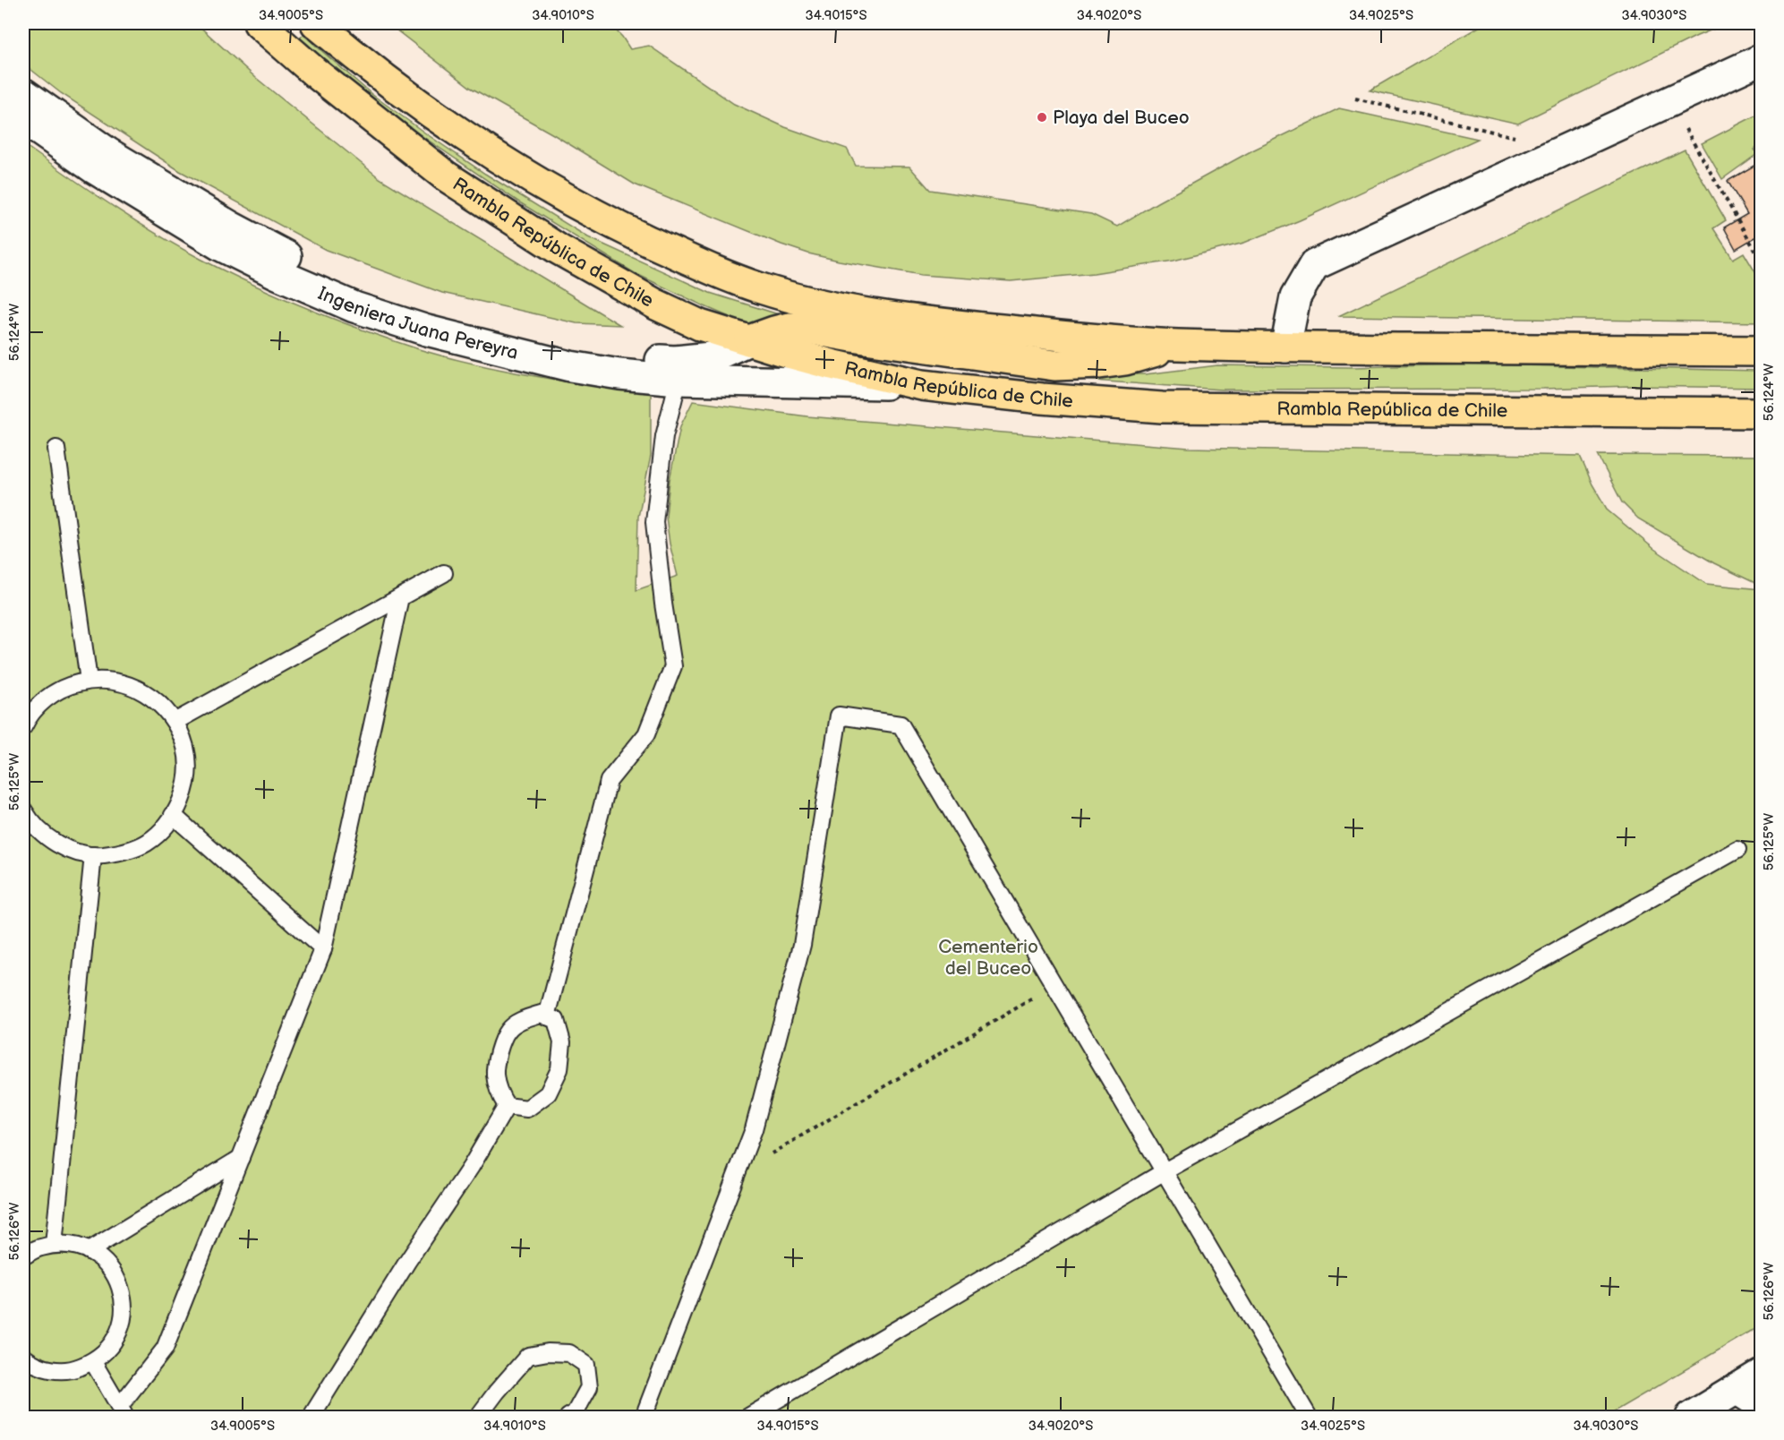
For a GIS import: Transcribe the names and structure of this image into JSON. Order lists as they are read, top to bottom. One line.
{"streets":{"main road":["Rambla República de Chile","Ingeniera Juana Pereyra"]},"crossings":[["Rambla República de Chile","Ingeniera Juana Pereyra"]],"parks":["Cementerio del Buceo"],"places":["Playa del Buceo"],"coordinates":["34.9005°S","34.9010°S","34.9015°S","34.9020°S","34.9025°S","34.9030°S","56.124°W","56.125°W","56.126°W"]}
